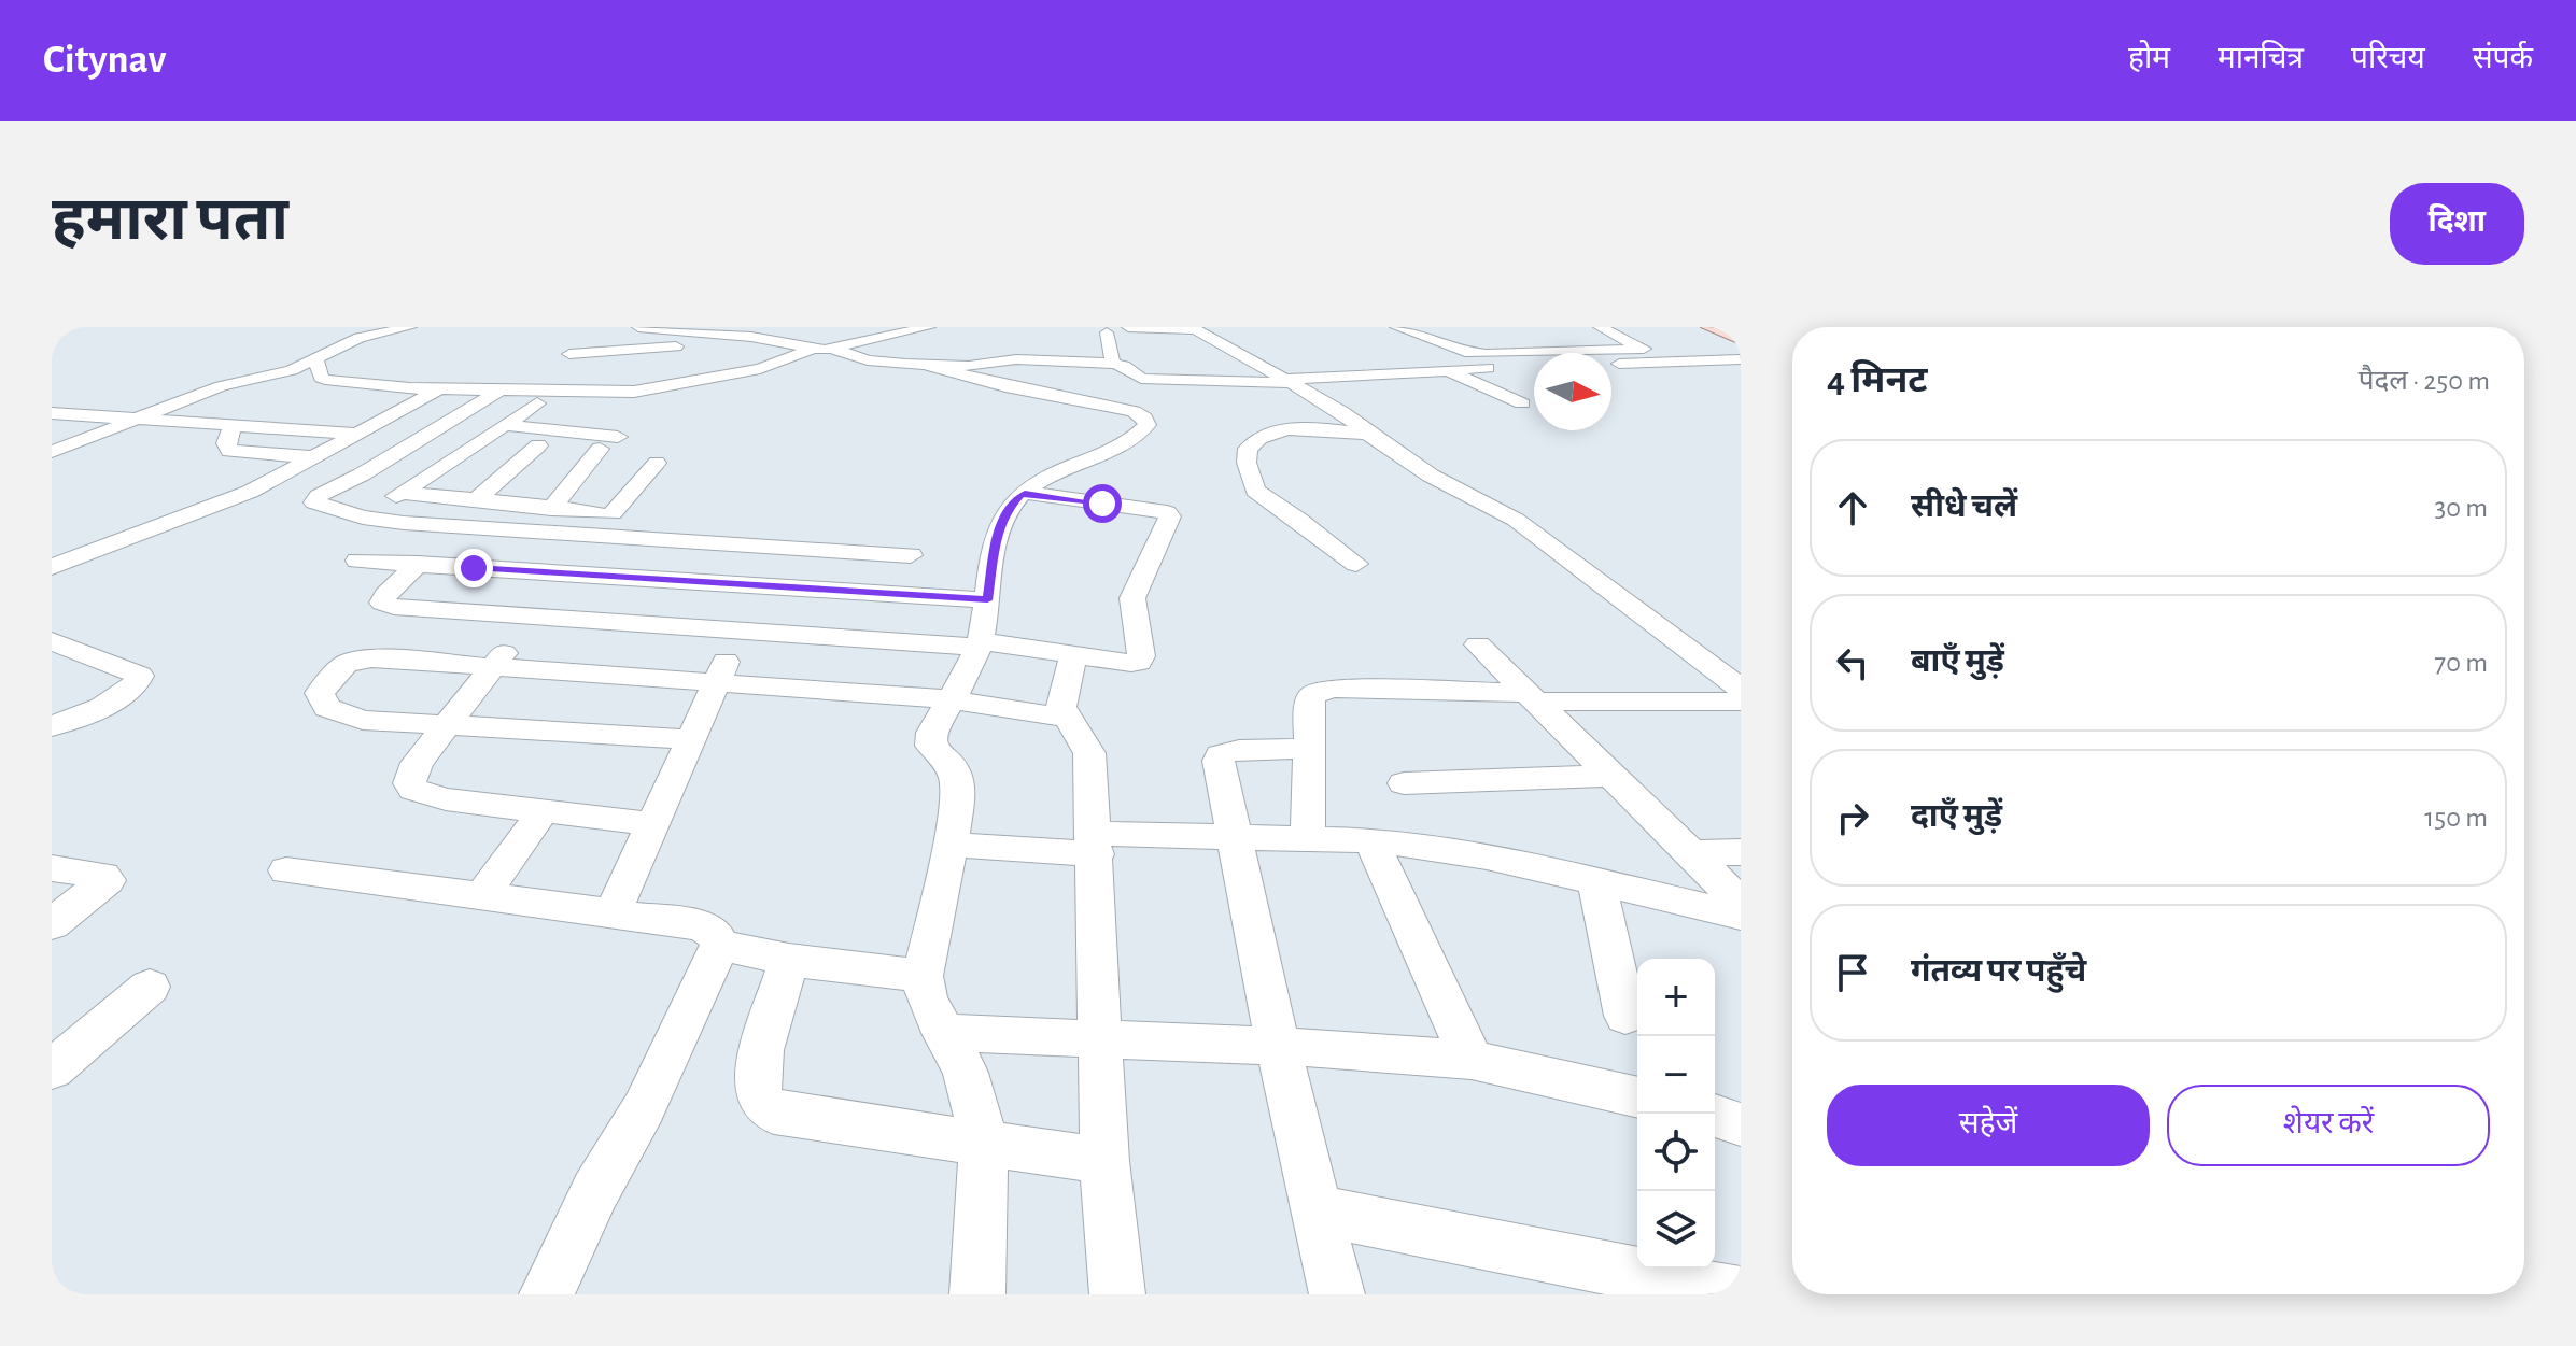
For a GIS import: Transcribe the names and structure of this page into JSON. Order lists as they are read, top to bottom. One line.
{"north":"right","page":{"header":"Citynav","nav":["होम","मानचित्र","परिचय","संपर्क"],"buttons":["दिशा",["सहेजें","शेयर करें"]],"title":"हमारा पता","heading":["4 मिनट","पैदल · 250 m"],"list":[["सीधे चलें","30 m"],["बाएँ मुड़ें","70 m"],["दाएँ मुड़ें","150 m"],"गंतव्य पर पहुँचे"],"map_buttons":["+","−"]}}
